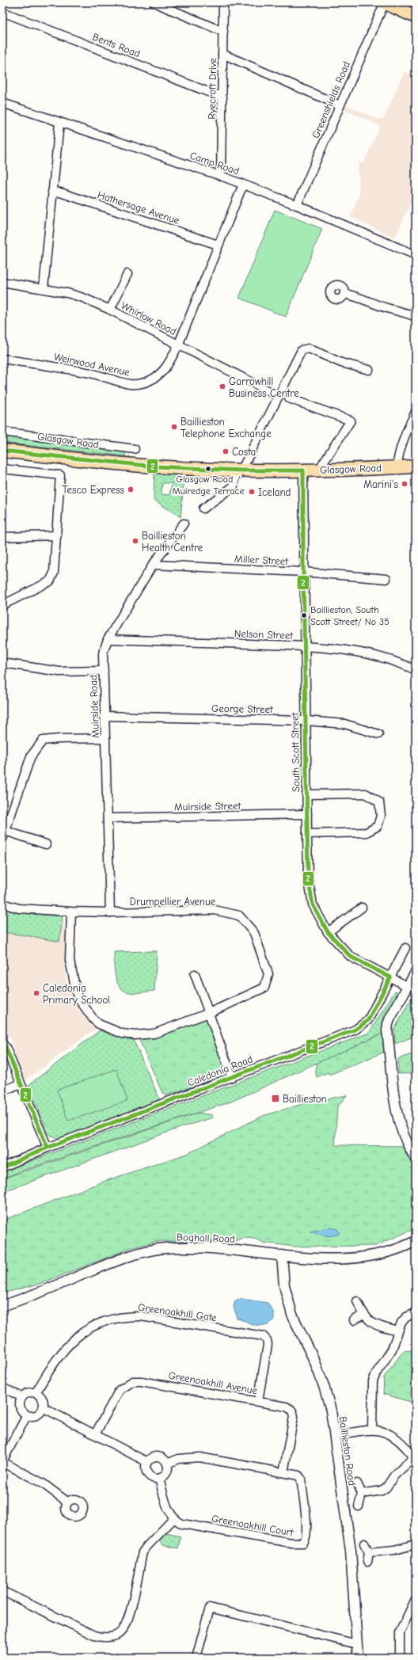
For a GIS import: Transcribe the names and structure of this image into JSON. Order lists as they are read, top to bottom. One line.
{"streets":{"main road":["Glasgow Road"],"street":["Bents Road","Ryecroft Drive","Greenshields Road","Camp Road","Hathersage Avenue","Whirlow Road","Weirwood Avenue","Miller Street","Nelson Street","Muirside Road","George Street","South Scott Street","Muirside Street","Drumpellier Avenue","Caledonia Road","Boghall Road","Greenoakhill Gate","Greenoakhill Avenue","Baillieston Road","Greenoakhill Court"]},"crossings":[["Bents Road","Ryecroft Drive"],["Ryecroft Drive","Camp Road"],["Greenshields Road","Camp Road"],["Camp Road","Weirwood Avenue"],["Hathersage Avenue","Weirwood Avenue"],["Whirlow Road","Weirwood Avenue"],["Glasgow Road","South Scott Street"],["Miller Street","Muirside Road"],["Miller Street","South Scott Street"],["Nelson Street","Muirside Road"],["Nelson Street","South Scott Street"],["Muirside Road","George Street"],["Muirside Road","Muirside Street"],["Muirside Road","Drumpellier Avenue"],["George Street","South Scott Street"],["South Scott Street","Muirside Street"],["South Scott Street","Caledonia Road"],["Boghall Road","Baillieston Road"],["Greenoakhill Gate","Greenoakhill Avenue"],["Greenoakhill Avenue","Greenoakhill Court"]],"places":{"other":["Garrowhill Business Centre","Baillieston Telephone Exchange","Costa","Glasgow Road / Muiredge Terrace","Marini's","Tesco Express","Iceland","Baillieston Health Centre","Baillieston, South Scott Street/ No 35","Caledonia Primary School"],"transit":["Baillieston"]},"lines":["transit line 2"]}
